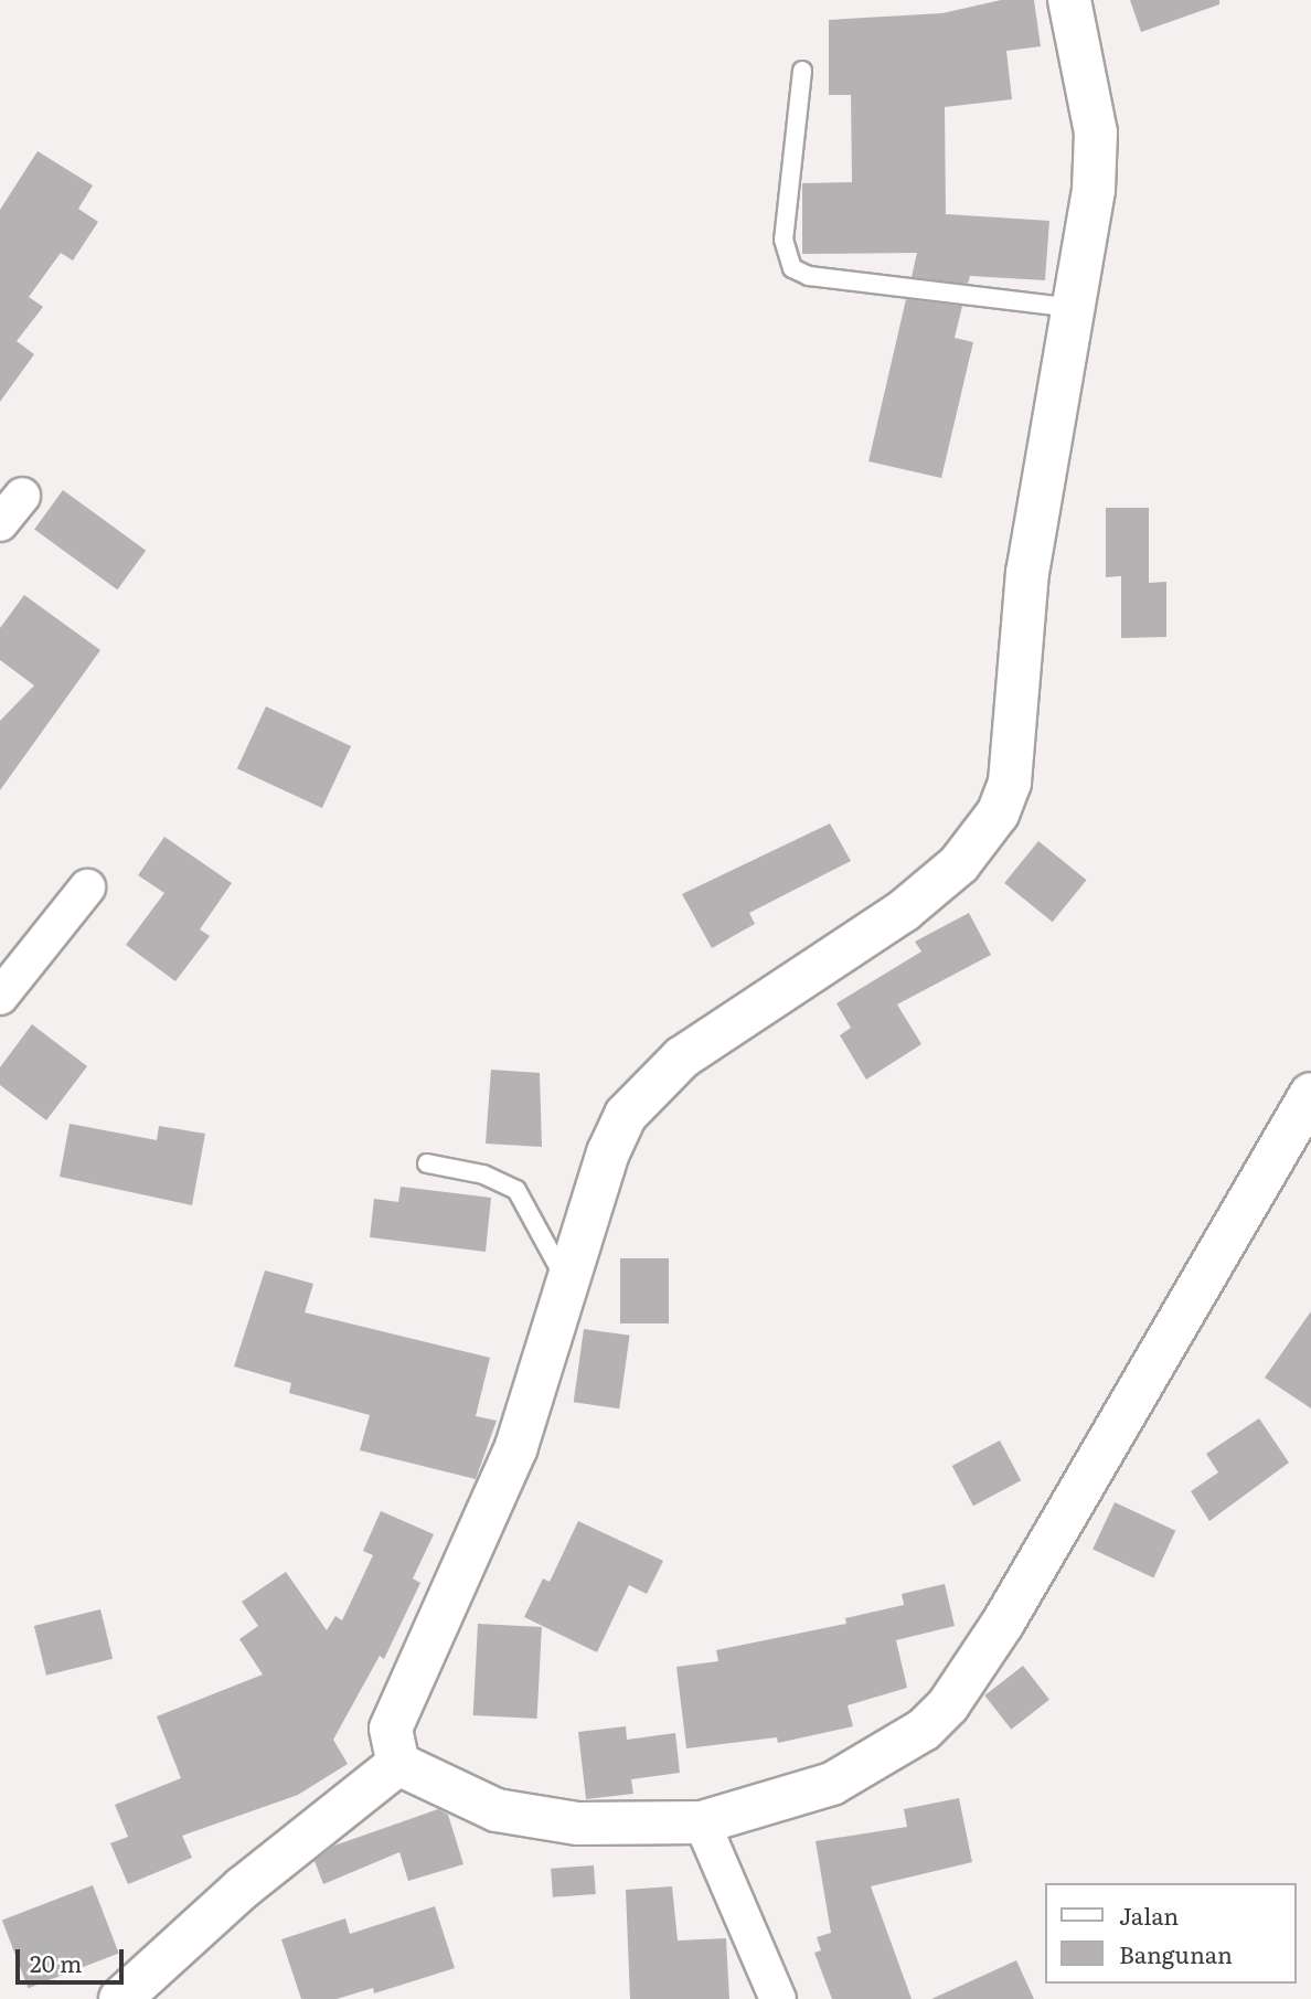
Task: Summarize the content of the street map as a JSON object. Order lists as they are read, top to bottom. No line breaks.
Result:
{"legend":["Jalan","Bangunan"],"scale_bar":"20 m"}
